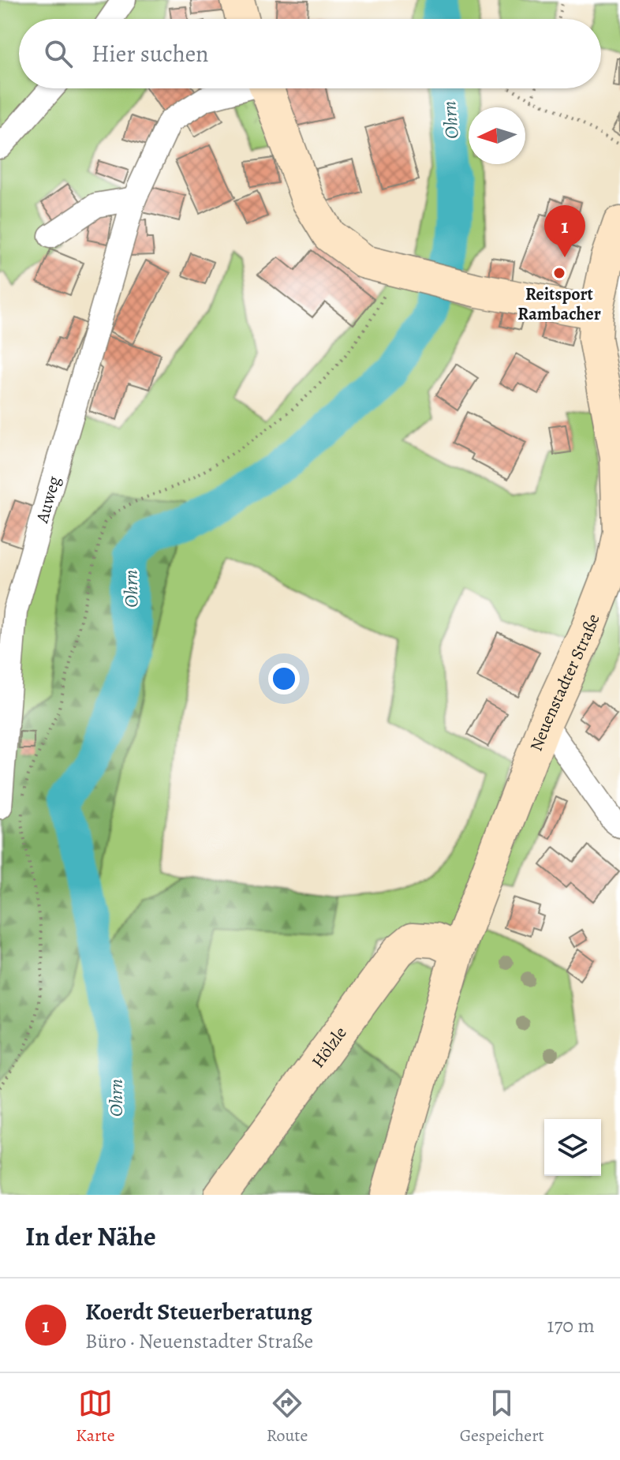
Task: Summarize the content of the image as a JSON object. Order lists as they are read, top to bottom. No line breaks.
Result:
{"streets":{"main road":["Neuenstadter Straße","Hölzle"],"street":["Auweg"]},"crossings":[["Neuenstadter Straße","Hölzle"]],"water":["Ohrn"],"places":["Reitsport Rambacher"],"north":"left","page":{"search":"Hier suchen","pins":"1","heading":"In der Nähe","list":[{"mark":"1","name":"Koerdt Steuerberatung","note":"Büro · Neuenstadter Straße","value":"170 m"}],"nav":["Karte","Route","Gespeichert"]}}
